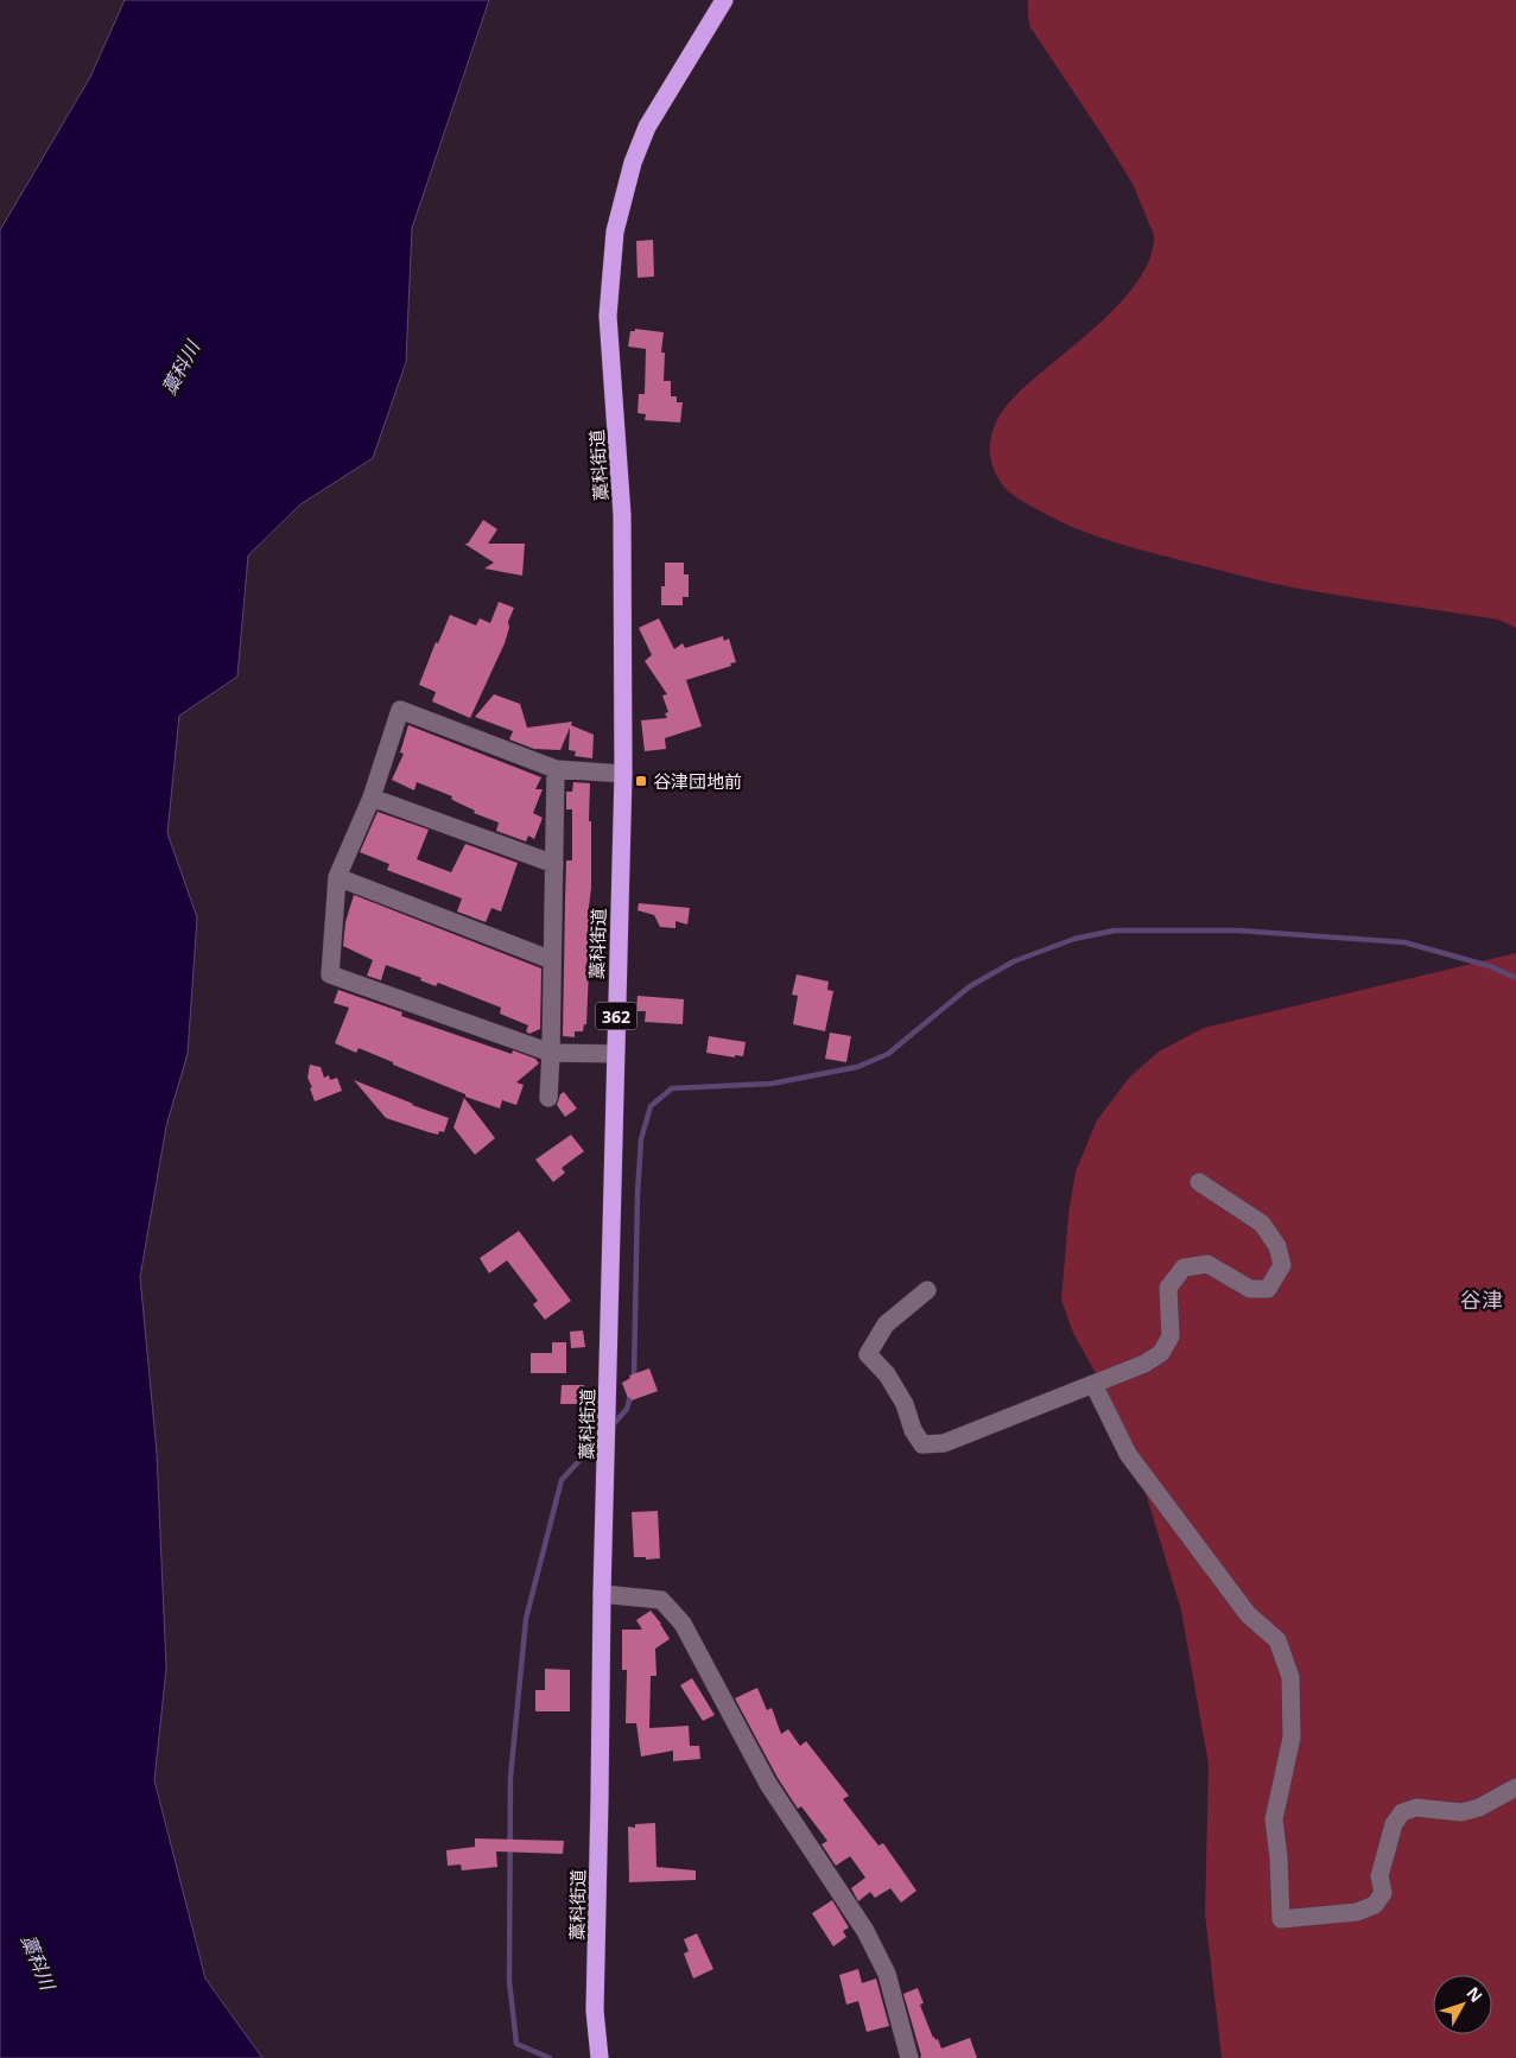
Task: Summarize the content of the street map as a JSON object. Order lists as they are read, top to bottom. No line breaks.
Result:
{"streets":{"highway":["藁科街道","362"]},"districts":["谷津"],"water":["藁科川"],"places":{"transit":["谷津団地前"]},"north":"top right"}
